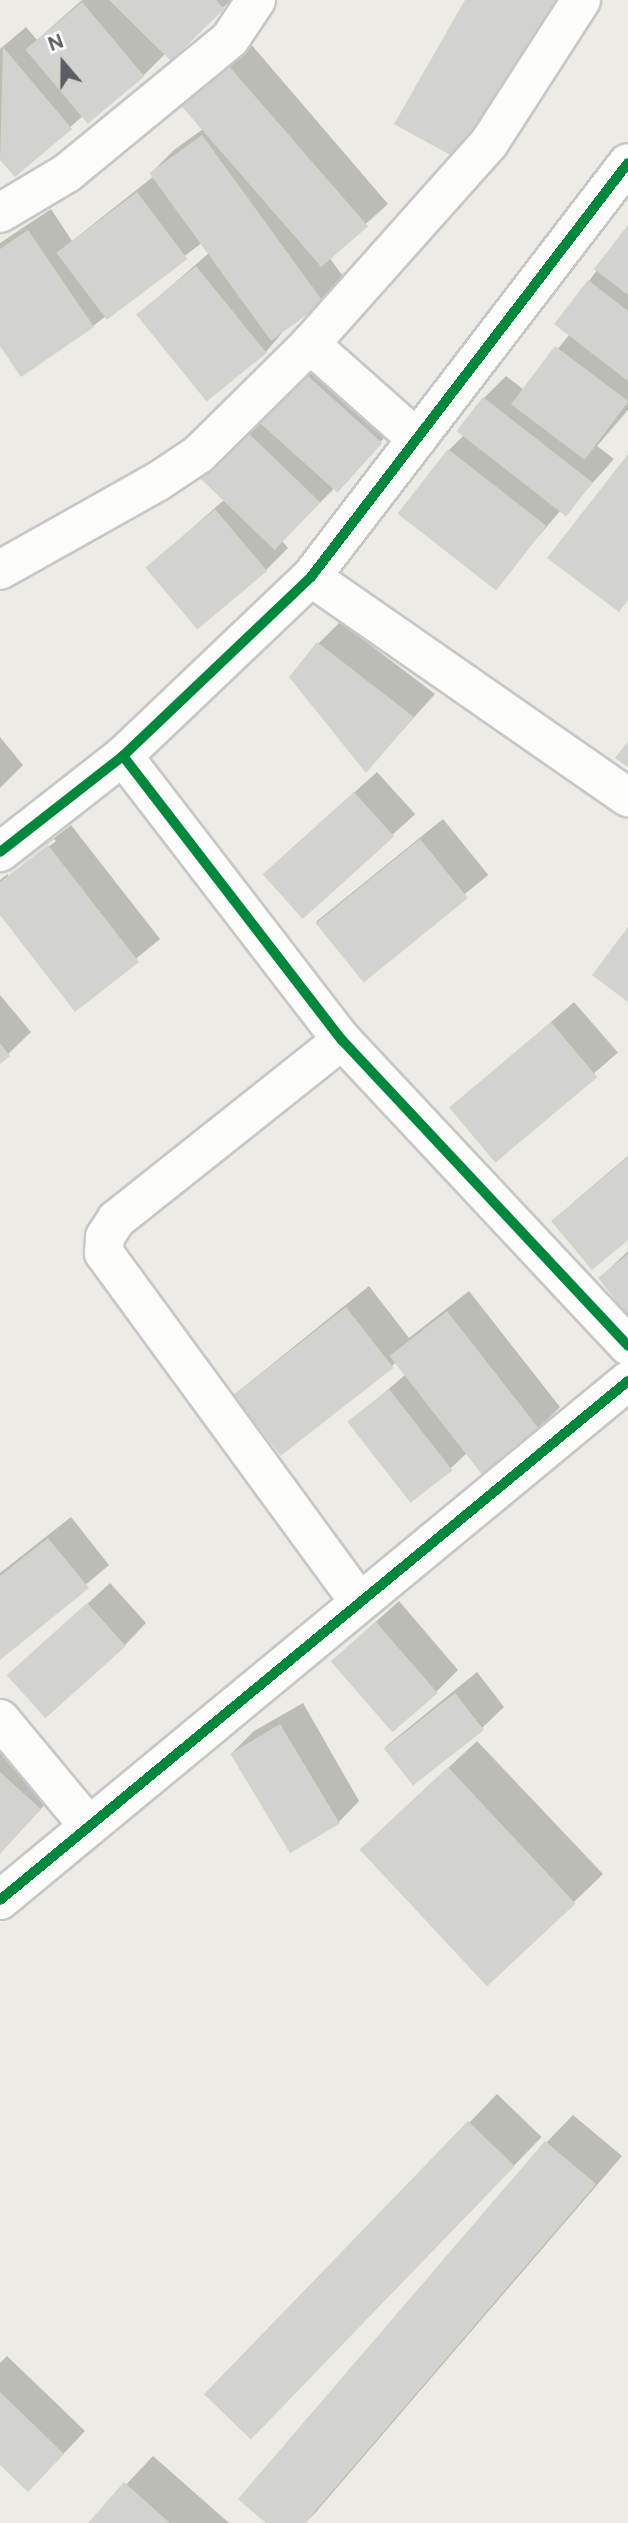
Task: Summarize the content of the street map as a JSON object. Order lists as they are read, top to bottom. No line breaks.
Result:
{"north":"top"}
